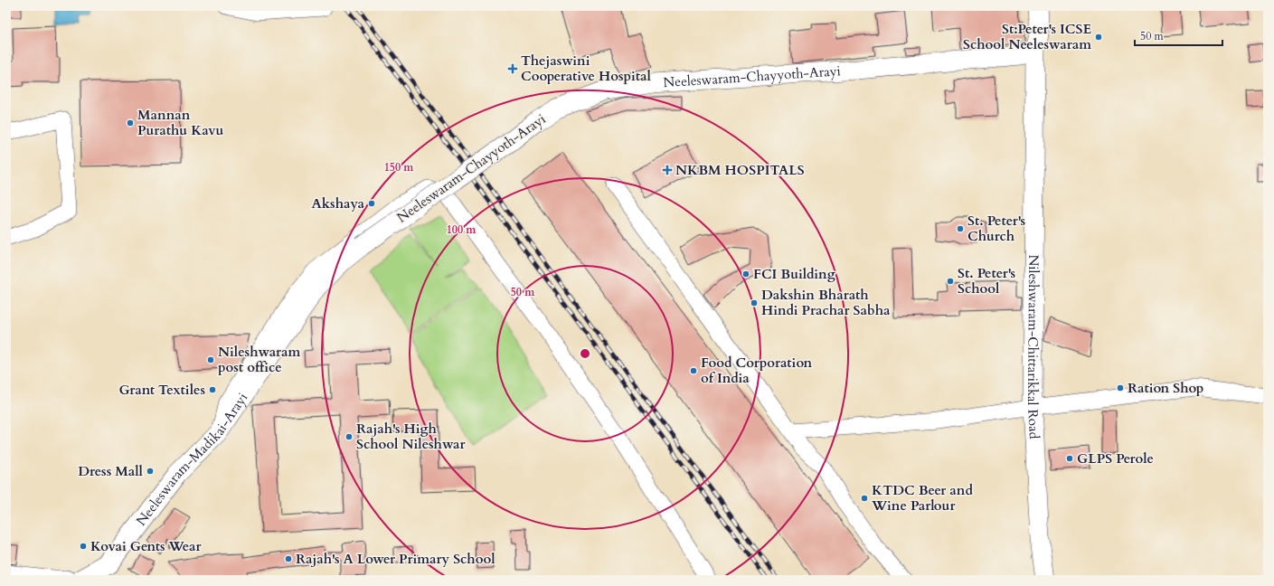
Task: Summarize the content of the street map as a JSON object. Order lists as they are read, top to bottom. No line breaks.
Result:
{"streets":{"main road":["Neeleswaram-Chayyoth-Arayi","Nileshwaram-Chittarikkal Road","Neeleswaram-Madikai-Arayi"]},"crossings":[["Neeleswaram-Chayyoth-Arayi","Nileshwaram-Chittarikkal Road"],["Neeleswaram-Chayyoth-Arayi","Neeleswaram-Madikai-Arayi"]],"places":{"other":["St:Peter's ICSE School Neeleswaram","Mannan Purathu Kavu","Akshaya","St. Peter's Church","FCI Building","St. Peter's School","Dakshin Bharath Hindi Prachar Sabha","Nileshwaram post office","Food Corporation of India","Ration Shop","Grant Textiles","Rajah's High School Nileshwar","GLPS Perole","Dress Mall","KTDC Beer and Wine Parlour","Kovai Gents Wear","Rajah's A Lower Primary School"],"health":["Thejaswini Cooperative Hospital","NKBM HOSPITALS"]},"scale_bar":"50 m","rings":["150 m","100 m","50 m"]}
